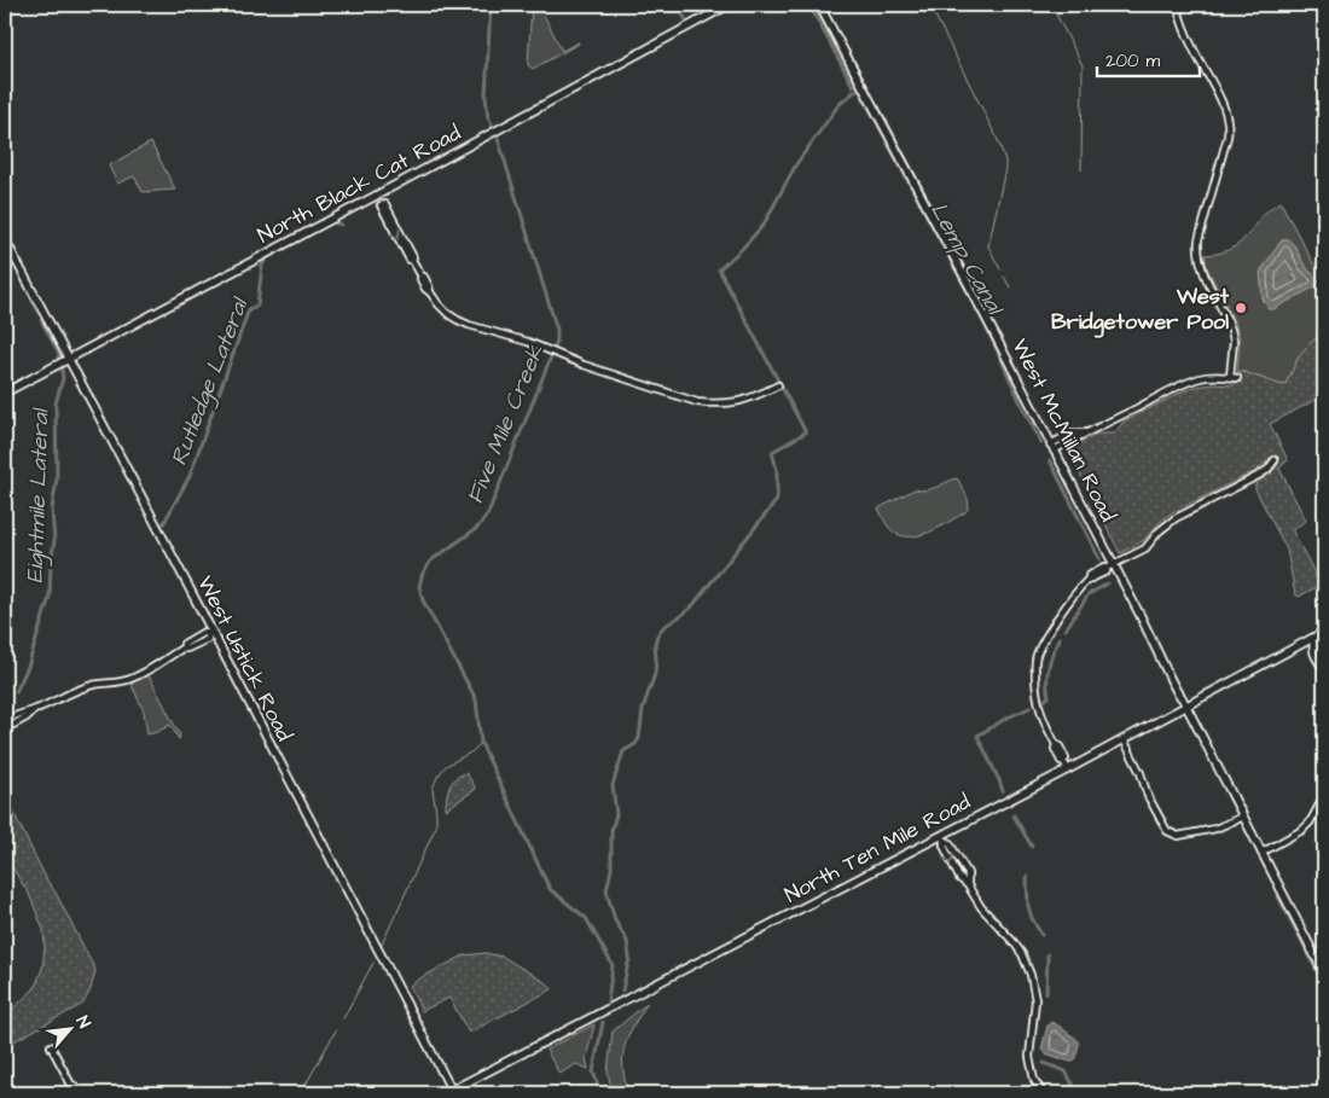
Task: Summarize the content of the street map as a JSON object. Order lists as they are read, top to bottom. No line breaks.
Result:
{"streets":{"main road":["North Black Cat Road","West McMillan Road","West Ustick Road","North Ten Mile Road"]},"crossings":[["North Black Cat Road","West Ustick Road"],["West McMillan Road","North Ten Mile Road"],["West Ustick Road","North Ten Mile Road"]],"water":["Lemp Canal","Rutledge Lateral","Five Mile Creek","Eightmile Lateral"],"places":["West Bridgetower Pool"],"scale_bar":"200 m","north":"top right"}
